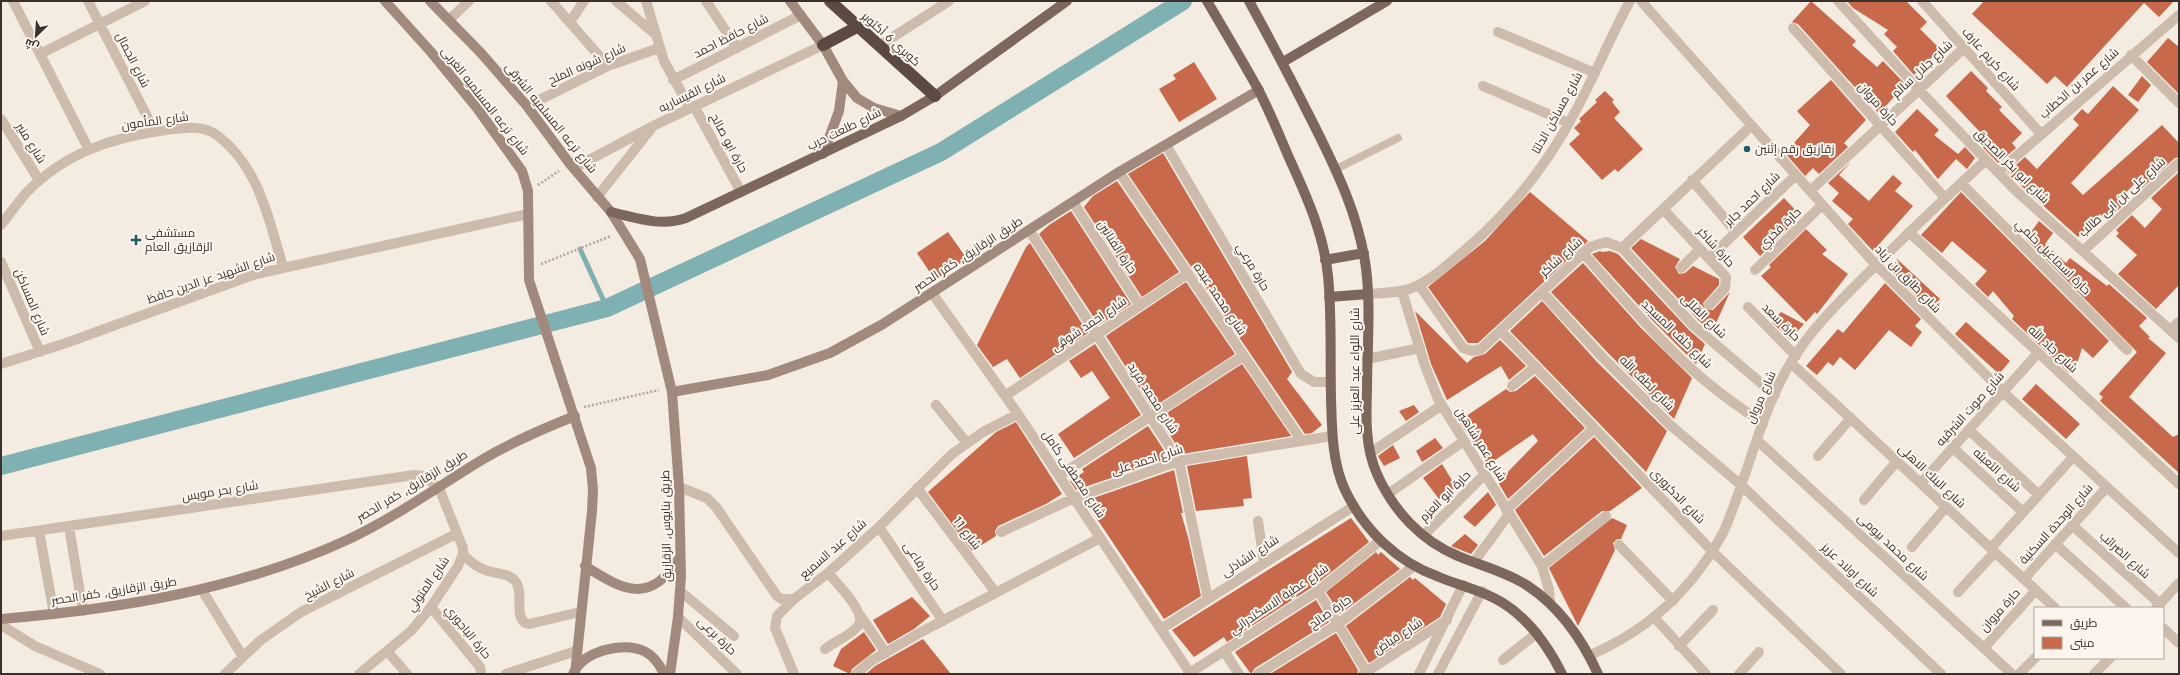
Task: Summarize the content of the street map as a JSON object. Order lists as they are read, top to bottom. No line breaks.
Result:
{"streets":{"highway":["كوبري 6 أكتوبر"],"main road":["شارع ترعه المسلميه الغربى","شارع ترعه المسلميه الشرقى","شارع طلعت حرب","طريق الزقازيق, كفر الحصر","شارع اللواء عبد العزيز على","طريق بنايوس, الزقازيق"],"street":["شارع حافظ احمد","شارع كريم عارف","شارع الجمال","شارع شونه الملح","شارع جلال سالم","شارع عمر بن الخطاب","شارع القيساريه","حارة مروان","شارع مساكن الدلتا","شارع المأمون","شارع منير","حارة ابو صالح","شارع ابو بكر الصديق","شارع على بن ابى طالب","شارع احمد جابر","حارة فخري","حارة الفنانين","حارة شاكر","شارع شاكر","حارة اسماعيل حلمي","حارة مرعي","شارع الشهيد عز الدين حافظ","شارع طارق بن زياد","شارع محمد عبده","شارع المساكن","شارع القللى","حارة سعد","شارع احمد شوقى","شارع خلف المسجد","شارع جاد الله","شارع لطف الله","شارع مروان","شارع محمد فريد","شارع صوت الشرقيه","شارع عمر شاهين","شارع احمد على","شارع التعبئه","شارع مصطفى كامل","شارع البنك الاهلى","شارع بحر مويس","حارة ابو العزم","شارع الدكرورى","شارع الوحدة السكنية","شارع 11","شارع محمد بيومى","شارع عبد السميع","شارع الضرائب","شارع الشاذلى","حارة رفاعى","شارع اولاد عزيز","شارع الشيخ","شارع المتولي","شارع عطية الاسكندراني","حارة صالح","حارة الباجوري","حارة برعى","شارع فياض"]},"crossings":[["شارع حافظ احمد","حارة ابو صالح"],["كوبري 6 أكتوبر","شارع طلعت حرب"],["شارع كريم عارف","شارع جلال سالم"],["شارع كريم عارف","شارع عمر بن الخطاب"],["شارع الجمال","شارع المأمون"],["شارع شونه الملح","شارع ترعه المسلميه الشرقى"],["شارع شونه الملح","حارة ابو صالح"],["شارع جلال سالم","حارة مروان"],["شارع جلال سالم","شارع ابو بكر الصديق"],["شارع جلال سالم","شارع طارق بن زياد"],["شارع عمر بن الخطاب","شارع ابو بكر الصديق"],["شارع القيساريه","شارع ترعه المسلميه الشرقى"],["شارع القيساريه","حارة ابو صالح"],["شارع ترعه المسلميه الغربى","طريق الزقازيق, كفر الحصر"],["شارع ترعه المسلميه الغربى","شارع الشهيد عز الدين حافظ"],["حارة مروان","شارع مروان"],["حارة مروان","شارع البنك الاهلى"],["حارة مروان","شارع محمد بيومى"],["شارع مساكن الدلتا","شارع شاكر"],["شارع مساكن الدلتا","شارع اللواء عبد العزيز على"],["شارع مساكن الدلتا","شارع عمر شاهين"],["شارع ترعه المسلميه الشرقى","شارع طلعت حرب"],["شارع ترعه المسلميه الشرقى","طريق بنايوس, الزقازيق"],["شارع المأمون","شارع منير"],["شارع المأمون","شارع الشهيد عز الدين حافظ"],["شارع طلعت حرب","حارة ابو صالح"],["شارع ابو بكر الصديق","شارع على بن ابى طالب"],["شارع ابو بكر الصديق","شارع مروان"],["شارع احمد جابر","حارة شاكر"],["شارع احمد جابر","شارع طارق بن زياد"],["حارة فخري","شارع طارق بن زياد"],["حارة الفنانين","طريق الزقازيق, كفر الحصر"],["حارة الفنانين","شارع احمد شوقى"],["طريق الزقازيق, كفر الحصر","حارة مرعي"],["طريق الزقازيق, كفر الحصر","شارع محمد عبده"],["طريق الزقازيق, كفر الحصر","شارع اللواء عبد العزيز على"],["طريق الزقازيق, كفر الحصر","شارع محمد فريد"],["طريق الزقازيق, كفر الحصر","شارع مصطفى كامل"],["طريق الزقازيق, كفر الحصر","شارع بحر مويس"],["طريق الزقازيق, كفر الحصر","طريق بنايوس, الزقازيق"],["طريق الزقازيق, كفر الحصر","شارع المتولي"],["شارع شاكر","شارع القللى"],["شارع شاكر","شارع خلف المسجد"],["شارع شاكر","شارع لطف الله"],["شارع شاكر","شارع الدكرورى"],["حارة اسماعيل حلمي","شارع مروان"],["حارة مرعي","شارع اللواء عبد العزيز على"],["شارع الشهيد عز الدين حافظ","شارع المساكن"],["شارع طارق بن زياد","شارع مروان"],["شارع طارق بن زياد","شارع صوت الشرقيه"],["شارع طارق بن زياد","شارع الوحدة السكنية"],["شارع محمد عبده","شارع احمد شوقى"],["شارع محمد عبده","شارع احمد على"],["شارع القللى","شارع مروان"],["حارة سعد","شارع مروان"],["حارة سعد","شارع البنك الاهلى"],["شارع احمد شوقى","شارع محمد فريد"],["شارع احمد شوقى","شارع مصطفى كامل"],["شارع خلف المسجد","شارع مروان"],["شارع جاد الله","شارع مروان"],["شارع جاد الله","شارع صوت الشرقيه"],["شارع اللواء عبد العزيز على","شارع مروان"],["شارع اللواء عبد العزيز على","شارع عمر شاهين"],["شارع اللواء عبد العزيز على","شارع احمد على"],["شارع اللواء عبد العزيز على","حارة ابو العزم"],["شارع اللواء عبد العزيز على","شارع الشاذلى"],["شارع اللواء عبد العزيز على","شارع عطية الاسكندراني"],["شارع اللواء عبد العزيز على","حارة صالح"],["شارع لطف الله","شارع مروان"],["شارع لطف الله","شارع اولاد عزيز"],["شارع مروان","شارع البنك الاهلى"],["شارع مروان","شارع الدكرورى"],["شارع مروان","شارع محمد بيومى"],["شارع مروان","شارع اولاد عزيز"],["شارع محمد فريد","شارع احمد على"],["شارع محمد فريد","شارع الشاذلى"],["شارع صوت الشرقيه","شارع التعبئه"],["شارع صوت الشرقيه","شارع البنك الاهلى"],["شارع عمر شاهين","حارة ابو العزم"],["شارع احمد على","شارع مصطفى كامل"],["شارع مصطفى كامل","شارع عبد السميع"],["شارع مصطفى كامل","شارع الشاذلى"],["شارع مصطفى كامل","شارع عطية الاسكندراني"],["شارع البنك الاهلى","شارع الوحدة السكنية"],["شارع بحر مويس","شارع المتولي"],["شارع الوحدة السكنية","شارع الضرائب"],["طريق بنايوس, الزقازيق","حارة برعى"],["شارع 11","شارع عبد السميع"],["شارع عبد السميع","حارة رفاعى"],["شارع الشيخ","شارع المتولي"],["شارع المتولي","حارة الباجوري"]],"places":{"other":["زقازيق رقم إثنين"],"health":["مستشفى الزقازيق العام"]},"legend":["طريق","مبنى"],"north":"bottom left"}
